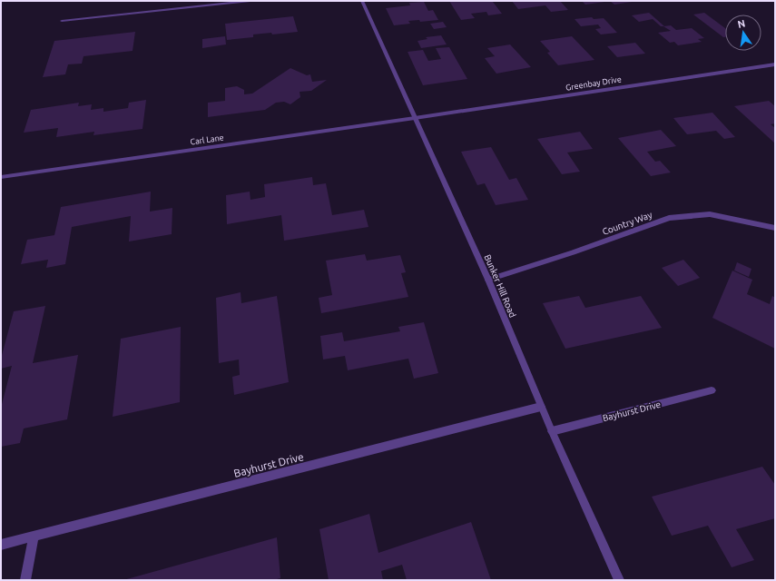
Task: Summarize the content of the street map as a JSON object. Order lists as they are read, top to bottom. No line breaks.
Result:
{"streets":{"street":["Greenbay Drive","Carl Lane","Country Way","Bunker Hill Road","Bayhurst Drive"]},"crossings":[["Greenbay Drive","Carl Lane"],["Greenbay Drive","Bunker Hill Road"],["Carl Lane","Bunker Hill Road"],["Country Way","Bunker Hill Road"],["Bunker Hill Road","Bayhurst Drive"]],"north":"top"}
